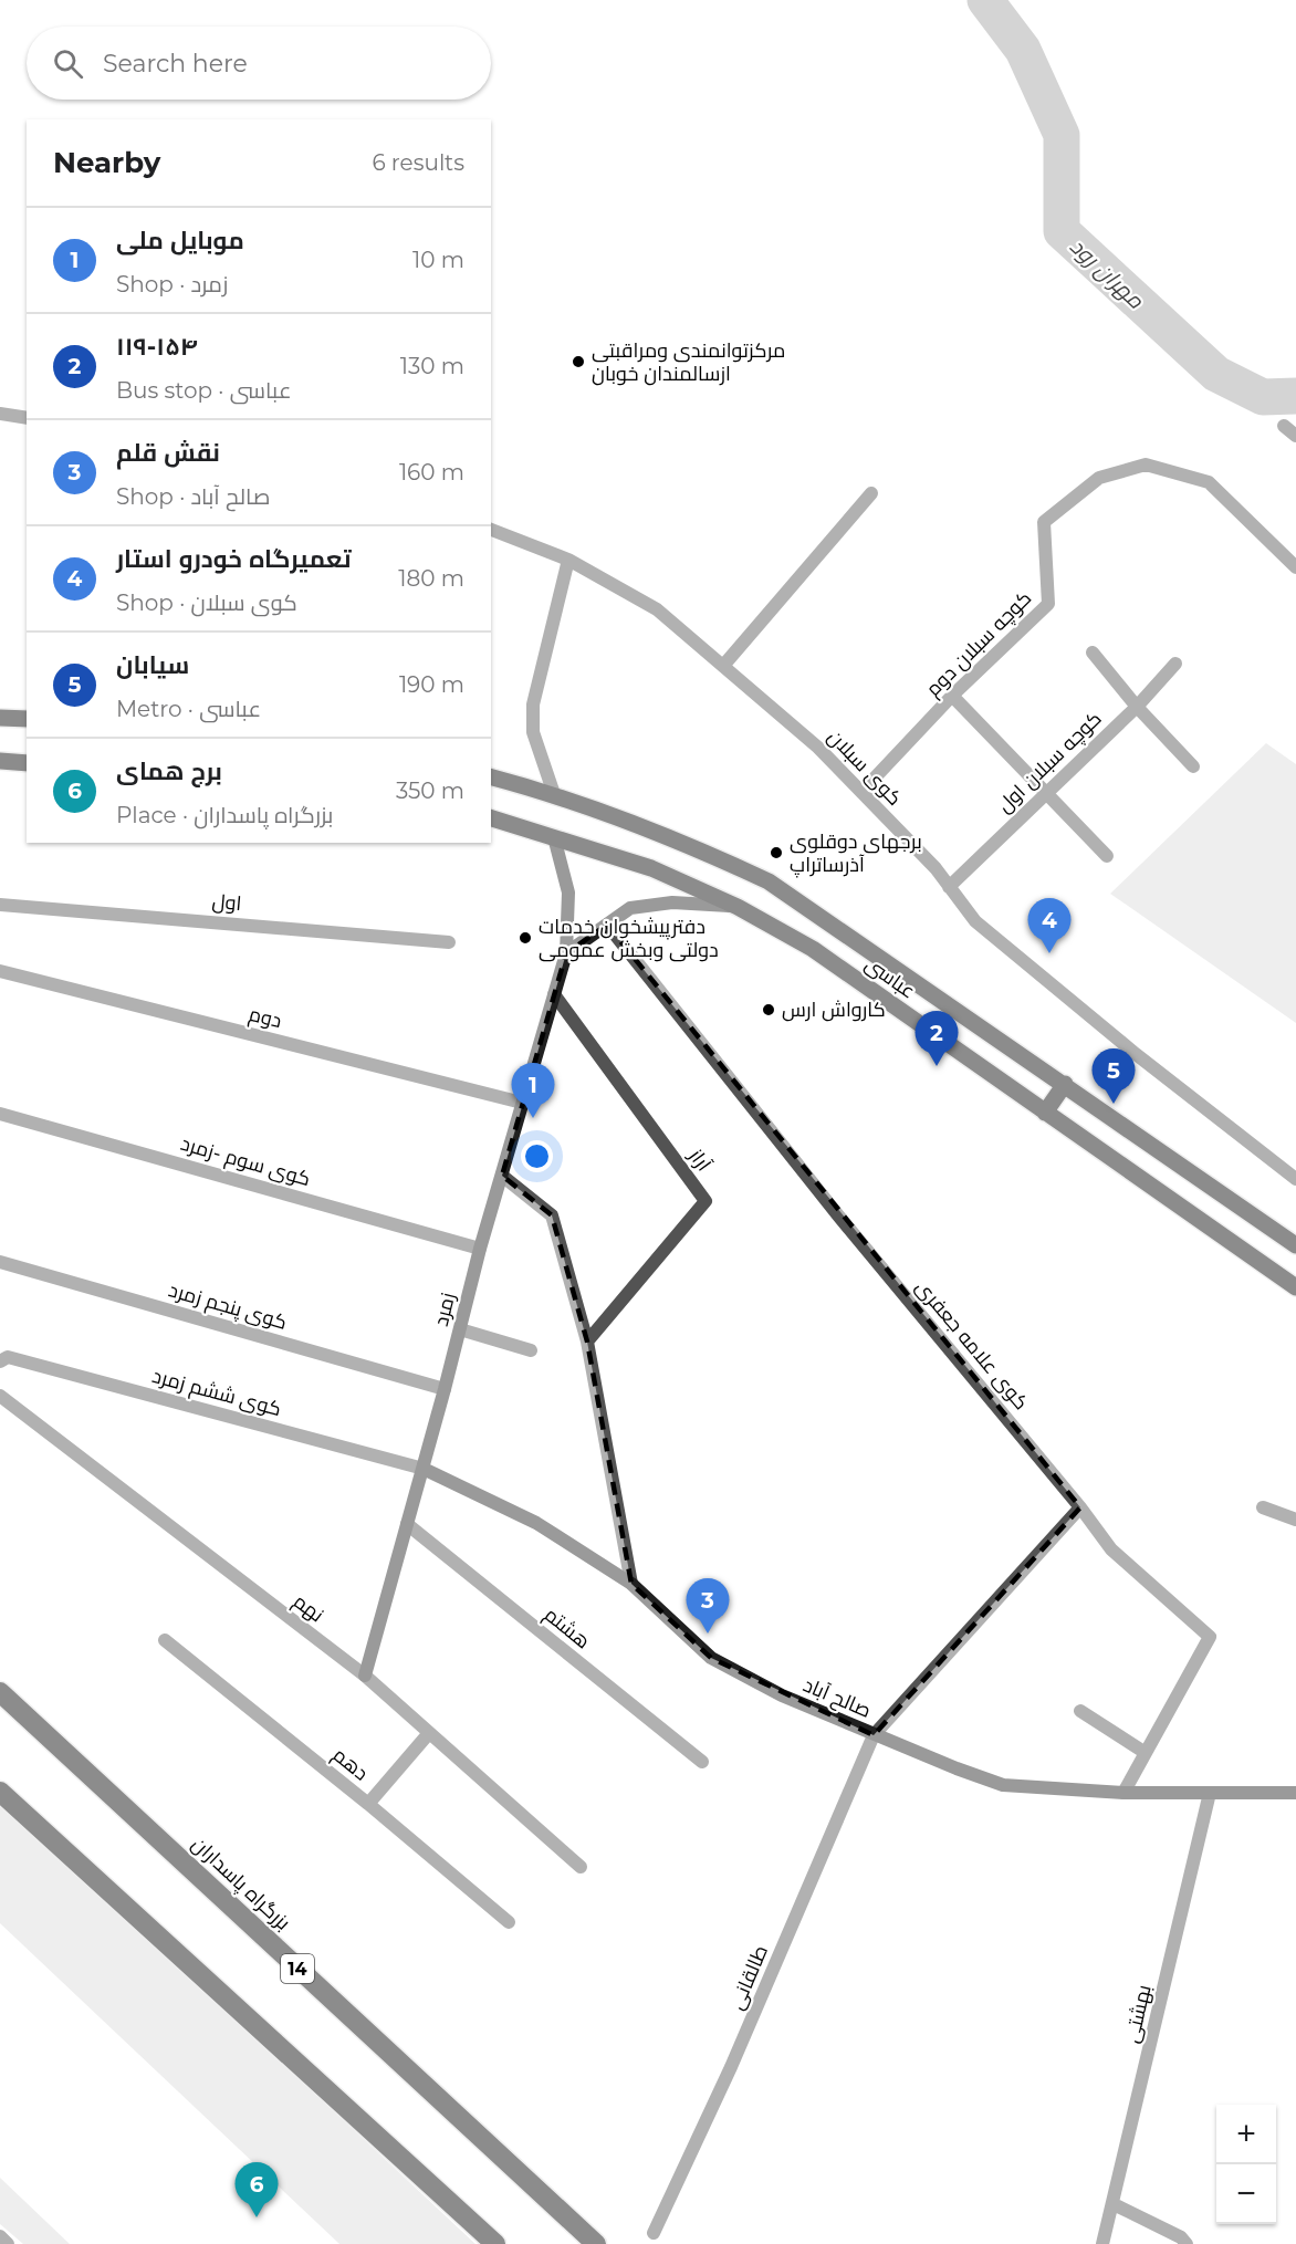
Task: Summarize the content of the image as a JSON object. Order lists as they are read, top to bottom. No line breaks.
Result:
{"streets":{"highway":["بزرگراه پاسداران","14"],"main road":["عباسى"],"street":["کوچه سبلان دوم","کوچه سبلان اول","کوی سبلان","اول","دوم","آراز","کوی سوم -زمرد","کوی پنجم زمرد","زمرد","کوی علامه جعفری","کوی ششم زمرد","نهم","هشتم","صالح آباد","دهم","طالقانی","بهشتی"]},"crossings":[["کوچه سبلان دوم","کوی سبلان"],["کوچه سبلان اول","کوی سبلان"],["عباسى","زمرد"],["دوم","زمرد"],["آراز","زمرد"],["کوی سوم -زمرد","زمرد"],["کوی پنجم زمرد","زمرد"],["زمرد","کوی ششم زمرد"],["زمرد","نهم"],["زمرد","هشتم"],["زمرد","صالح آباد"],["کوی علامه جعفری","صالح آباد"],["کوی علامه جعفری","طالقانی"],["کوی ششم زمرد","صالح آباد"],["صالح آباد","طالقانی"],["صالح آباد","بهشتی"]],"water":["مهران رود"],"places":["مرکزتوانمندی ومراقبتی ازسالمندان خوبان","برجهای دوقلوی آذرساتراپ","دفترپیشخوان خدمات دولتی وبخش عمومی","کارواش ارس"],"page":{"search":"Search here","heading":["Nearby","6 results"],"list":[{"mark":"1","name":"موبایل ملی","note":"Shop · زمرد","value":"10 m"},{"mark":"2","name":"۱۱۹-۱۵۴","note":"Bus stop · عباسى","value":"130 m"},{"mark":"3","name":"نقش قلم","note":"Shop · صالح آباد","value":"160 m"},{"mark":"4","name":"تعمیرگاه خودرو استار","note":"Shop · کوی سبلان","value":"180 m"},{"mark":"5","name":"سیابان","note":"Metro · عباسى","value":"190 m"},{"mark":"6","name":"برج همای","note":"Place · بزرگراه پاسداران","value":"350 m"}],"pins":["4","2","5","1","3","6"],"map_buttons":["+","−"]}}
